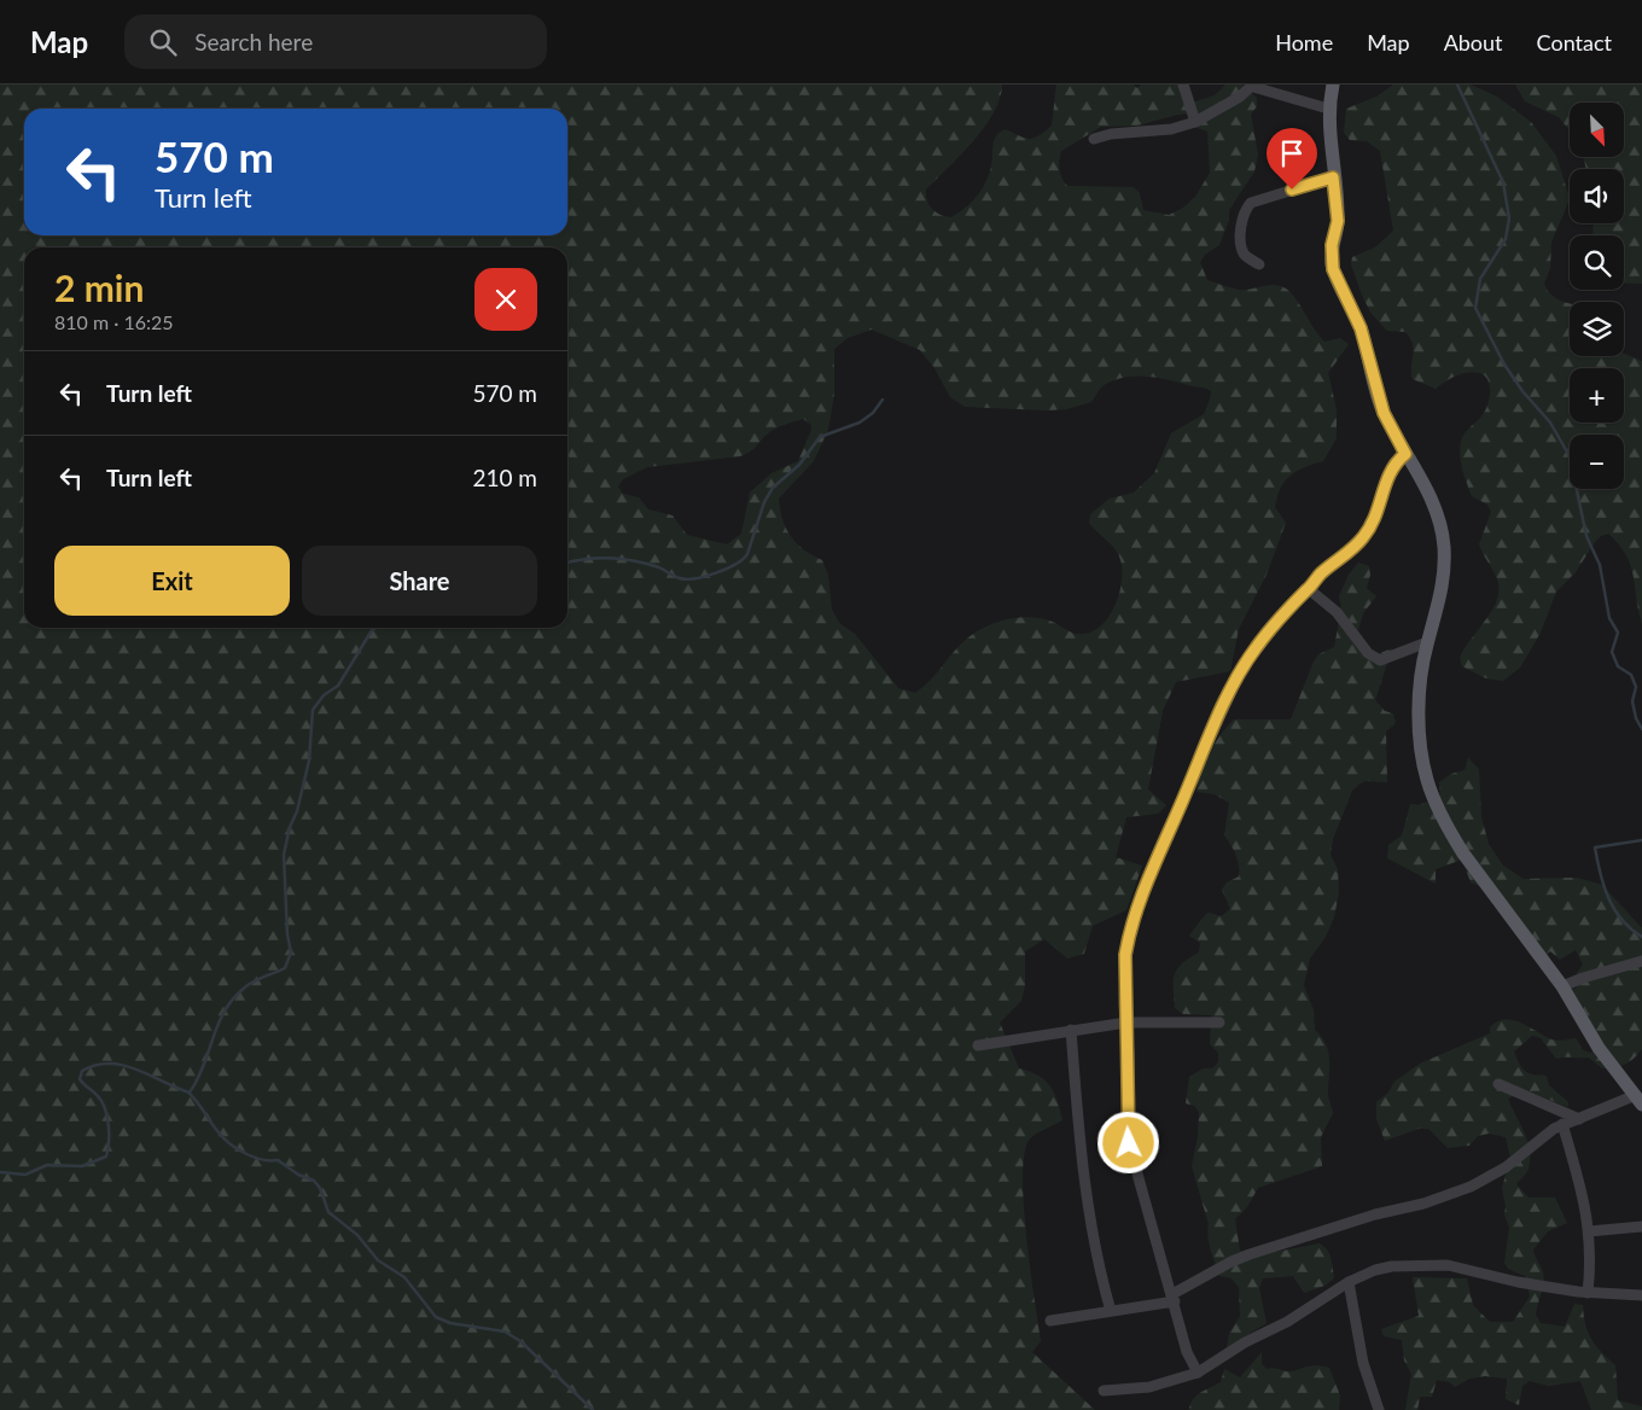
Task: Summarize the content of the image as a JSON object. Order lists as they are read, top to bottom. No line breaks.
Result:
{"north":"bottom right","page":{"header":"Map","search":"Search here","nav":["Home","Map","About","Contact"],"map_buttons":["+","−"],"turn":["570 m","Turn left"],"heading":["2 min","810 m · 16:25"],"list":[{"name":"Turn left","value":"570 m"},{"name":"Turn left","value":"210 m"}],"buttons":["Exit","Share"]}}
